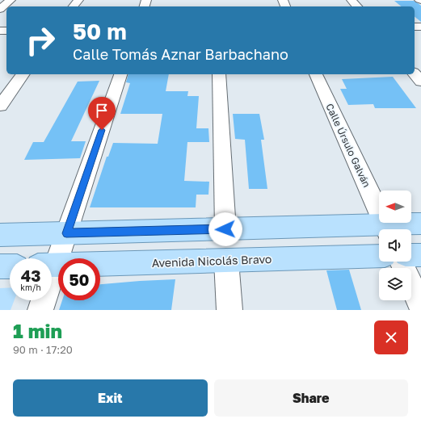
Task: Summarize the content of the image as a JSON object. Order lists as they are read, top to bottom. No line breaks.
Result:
{"streets":{"main road":["Avenida Nicolás Bravo"],"street":["Calle Úrsulo Galván"]},"north":"left","page":{"turn":["50 m","Calle Tomás Aznar Barbachano"],"speed":"43 km/h","limit":"50","heading":["1 min","90 m · 17:20"],"buttons":["Exit","Share"]}}
